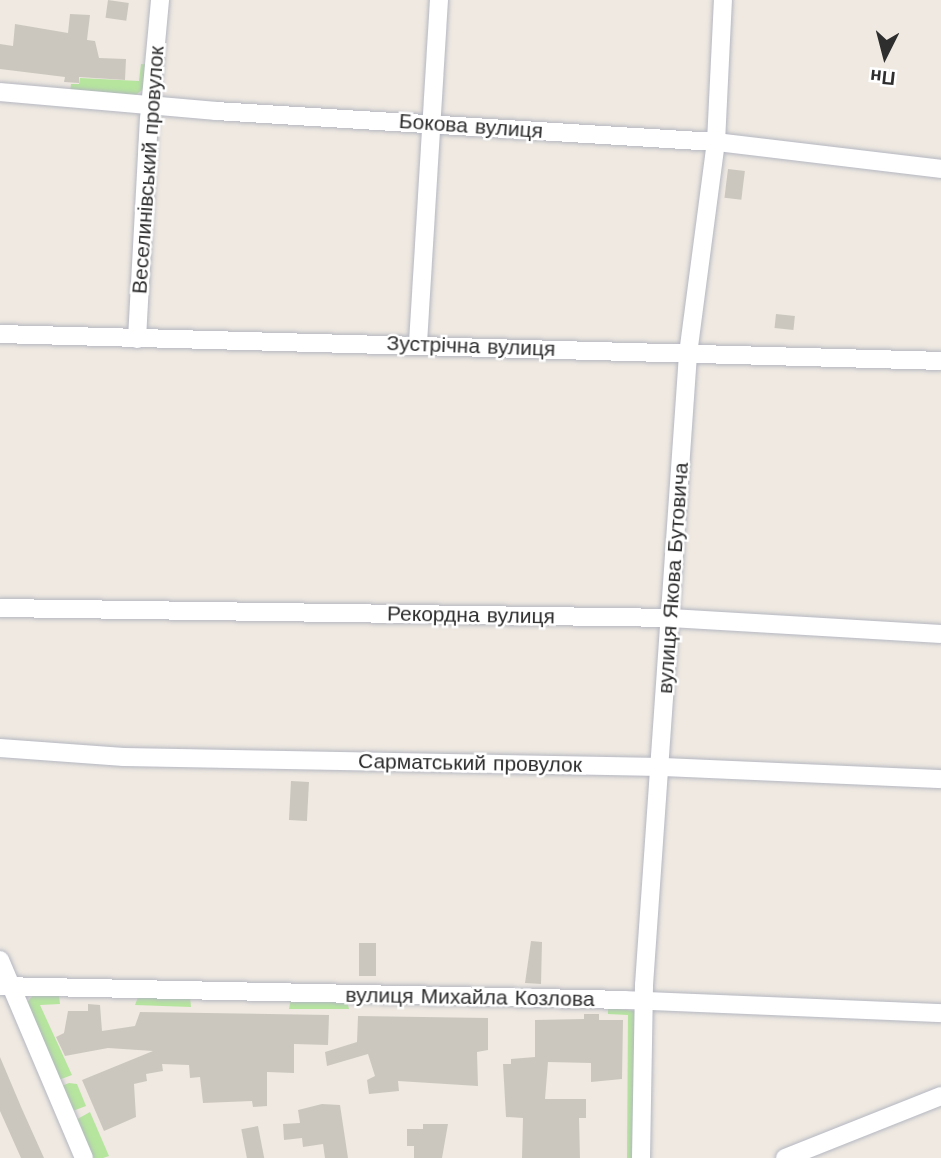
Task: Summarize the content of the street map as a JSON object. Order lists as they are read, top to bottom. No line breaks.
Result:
{"streets":{"street":["Бокова вулиця","Веселинівський провулок","Зустрічна вулиця","вулиця Якова Бутовича","Рекордна вулиця","Сарматський провулок","вулиця Михайла Козлова"]},"crossings":[["Бокова вулиця","Веселинівський провулок"],["Бокова вулиця","вулиця Якова Бутовича"],["Веселинівський провулок","Зустрічна вулиця"],["Зустрічна вулиця","вулиця Якова Бутовича"],["вулиця Якова Бутовича","Рекордна вулиця"],["вулиця Якова Бутовича","Сарматський провулок"],["вулиця Якова Бутовича","вулиця Михайла Козлова"]],"north":"bottom"}
